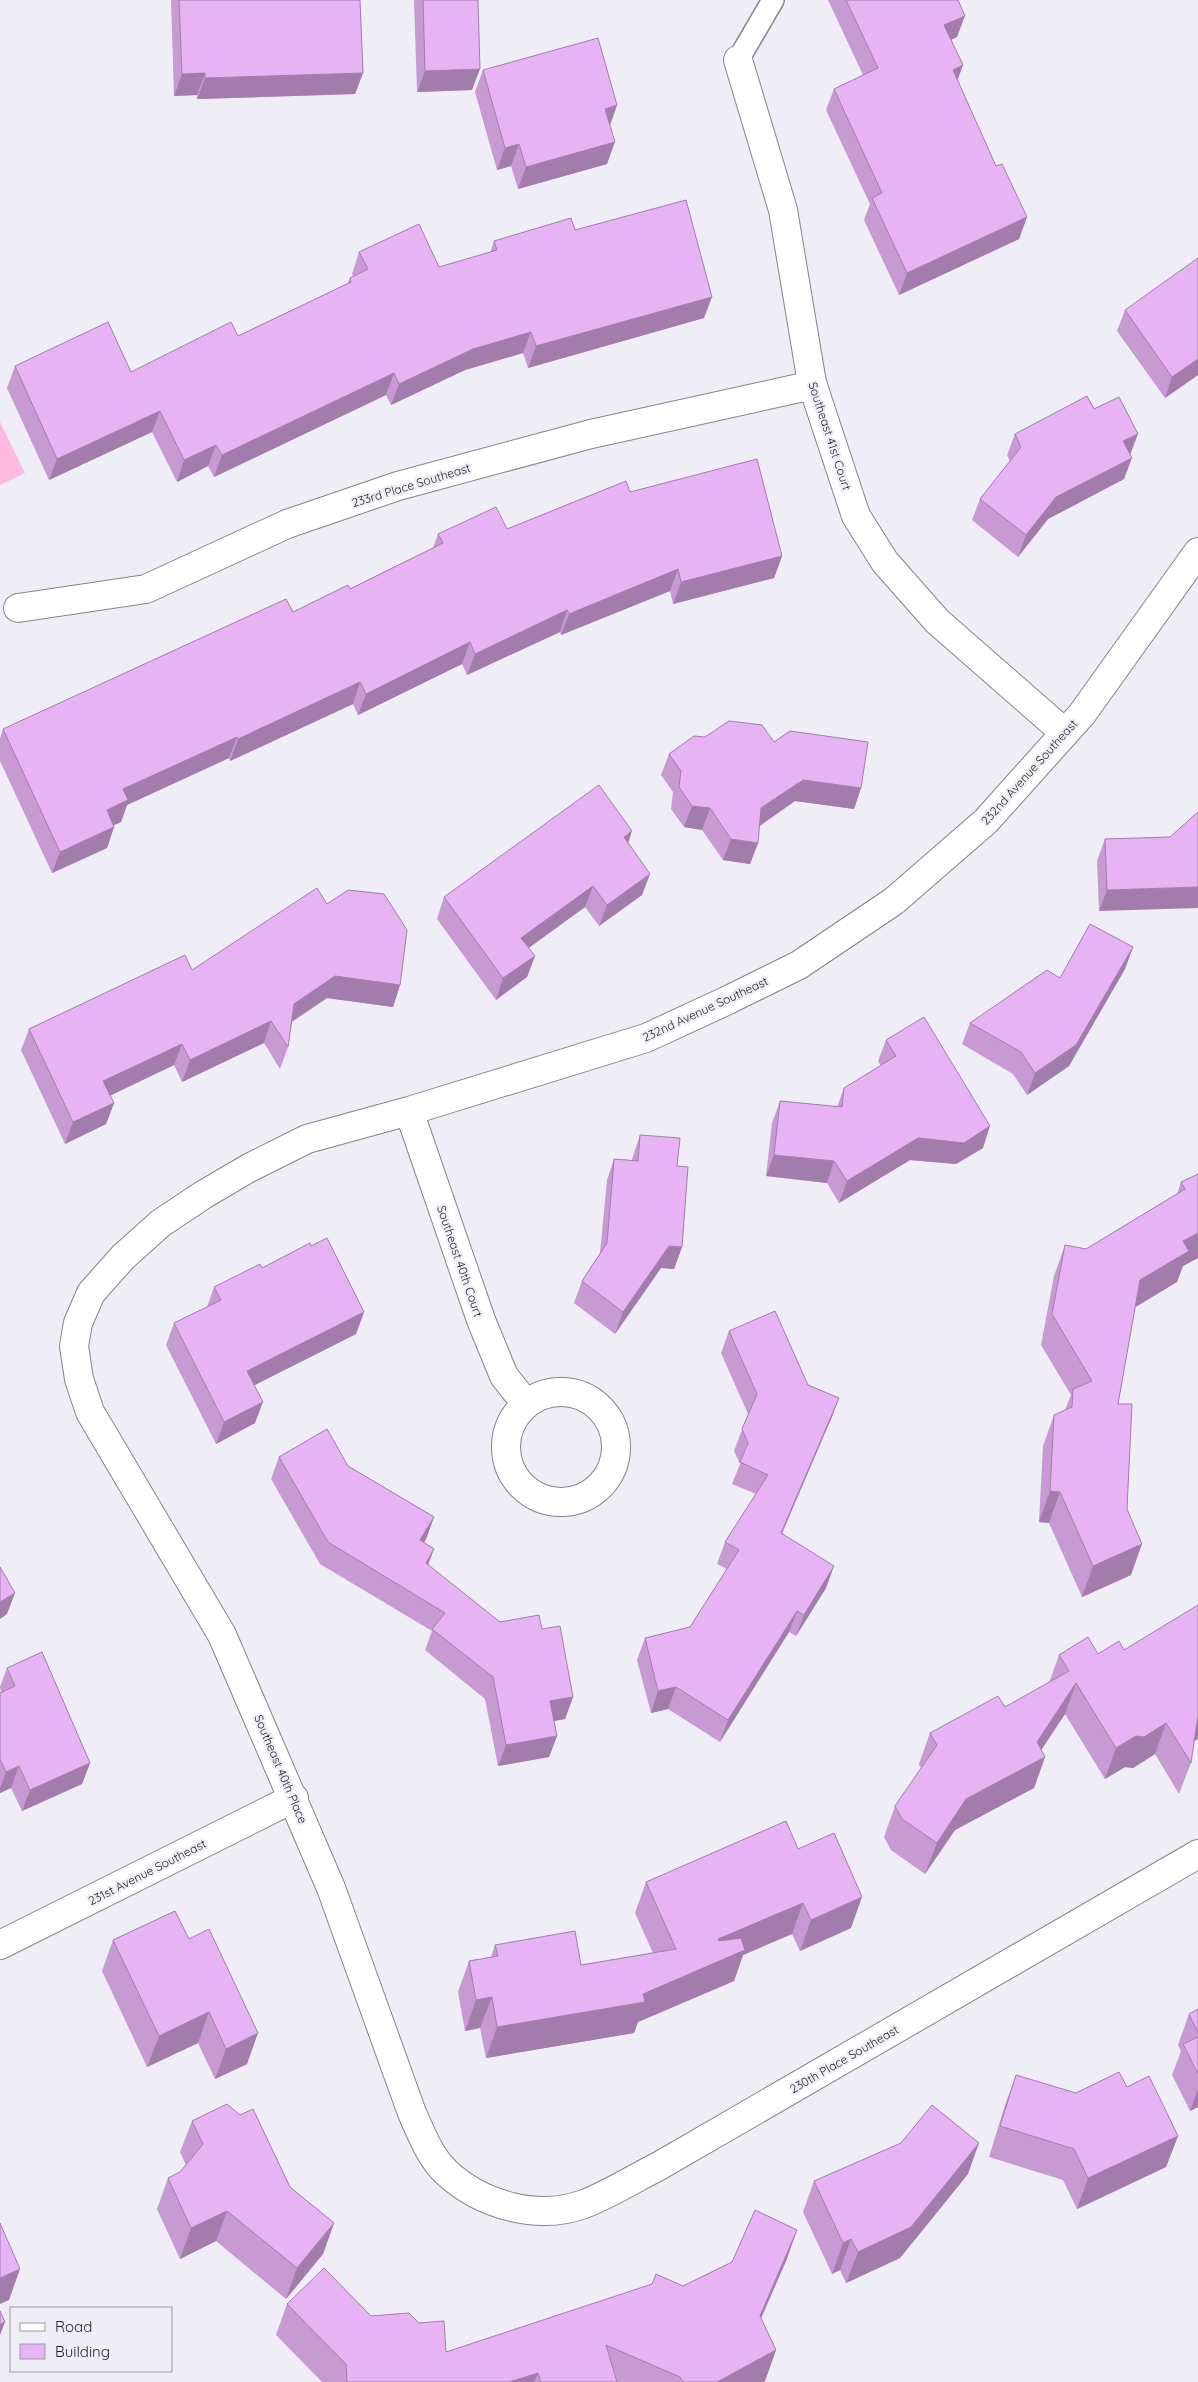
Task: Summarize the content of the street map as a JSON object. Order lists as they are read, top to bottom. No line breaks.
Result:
{"streets":{"street":["Southeast 41st Court","233rd Place Southeast","232nd Avenue Southeast","Southeast 40th Court","Southeast 40th Place","231st Avenue Southeast","230th Place Southeast"]},"crossings":[["Southeast 41st Court","233rd Place Southeast"],["Southeast 41st Court","232nd Avenue Southeast"],["232nd Avenue Southeast","Southeast 40th Court"],["232nd Avenue Southeast","Southeast 40th Place"],["Southeast 40th Place","231st Avenue Southeast"],["Southeast 40th Place","230th Place Southeast"]],"legend":["Road","Building"]}
